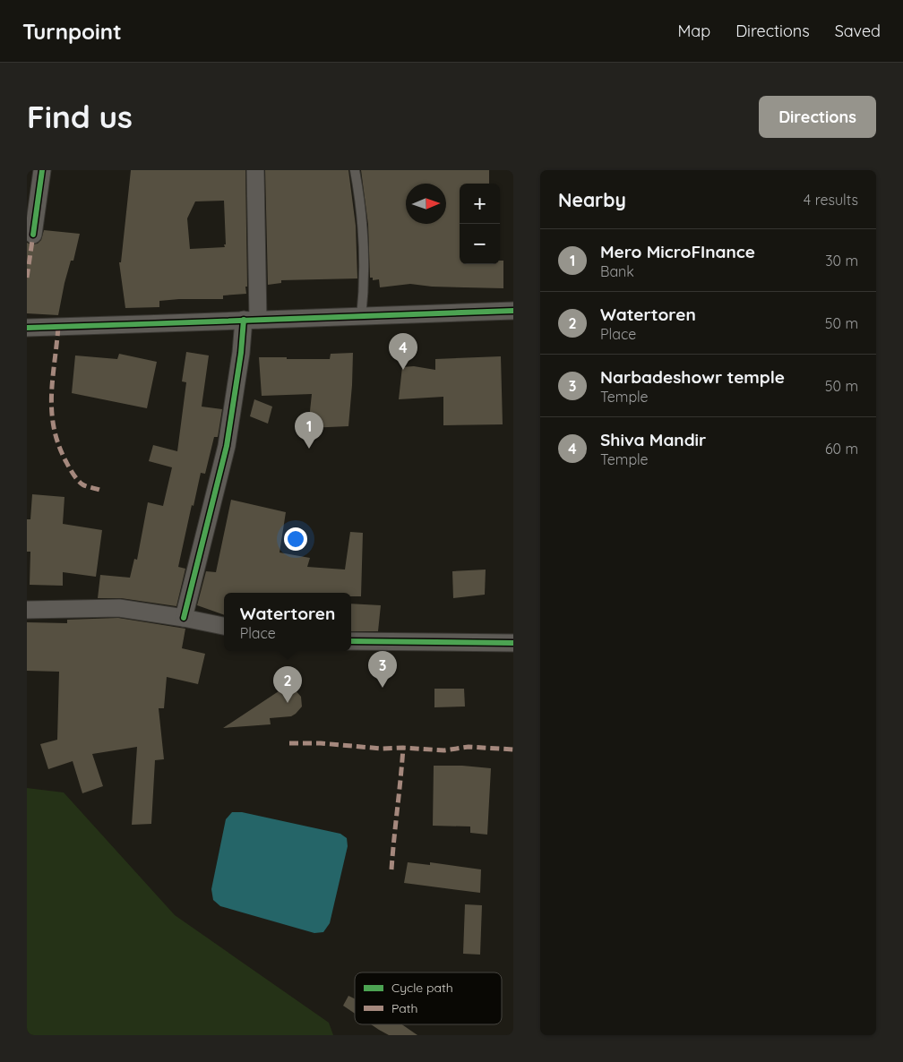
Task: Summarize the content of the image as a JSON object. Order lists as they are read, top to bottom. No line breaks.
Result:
{"legend":["Cycle path","Path"],"north":"right","page":{"header":"Turnpoint","nav":["Map","Directions","Saved"],"buttons":"Directions","title":"Find us","heading":["Nearby","4 results"],"map_buttons":["+","−"],"list":[{"mark":"1","name":"Mero MicroFInance","note":"Bank","value":"30 m"},{"mark":"2","name":"Watertoren","note":"Place","value":"50 m"},{"mark":"3","name":"Narbadeshowr temple","note":"Temple","value":"50 m"},{"mark":"4","name":"Shiva Mandir","note":"Temple","value":"60 m"}],"pins":["4","1","3","2"],"popup":["Watertoren","Place"]}}
